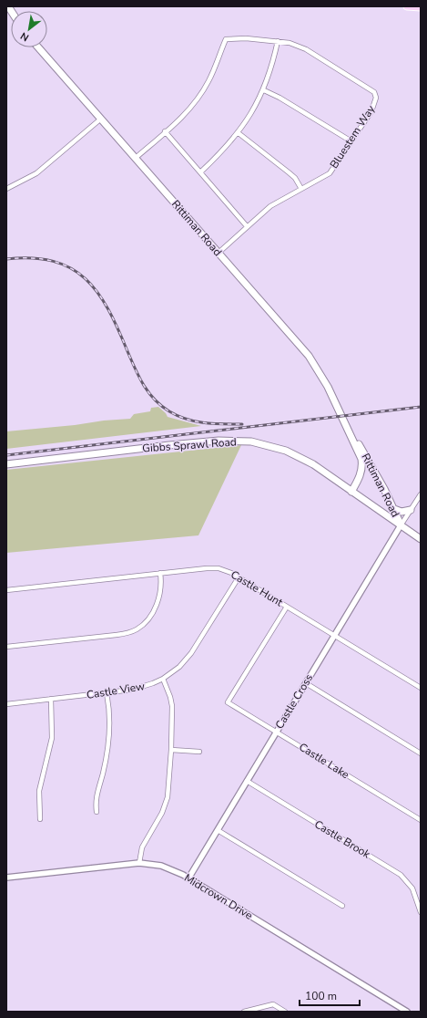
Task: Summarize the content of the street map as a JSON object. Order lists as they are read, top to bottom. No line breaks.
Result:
{"streets":{"main road":["Rittiman Road","Gibbs Sprawl Road"],"street":["Bluestem Way","Castle Hunt","Castle View","Castle Cross","Castle Lake","Castle Brook","Midcrown Drive"]},"crossings":[["Bluestem Way","Rittiman Road"],["Rittiman Road","Gibbs Sprawl Road"],["Rittiman Road","Castle Cross"],["Gibbs Sprawl Road","Castle Cross"],["Castle Hunt","Castle View"],["Castle Hunt","Castle Cross"],["Castle Hunt","Castle Lake"],["Castle Cross","Castle Lake"],["Castle Cross","Castle Brook"],["Castle Cross","Midcrown Drive"]],"scale_bar":"100 m","north":"bottom left"}
